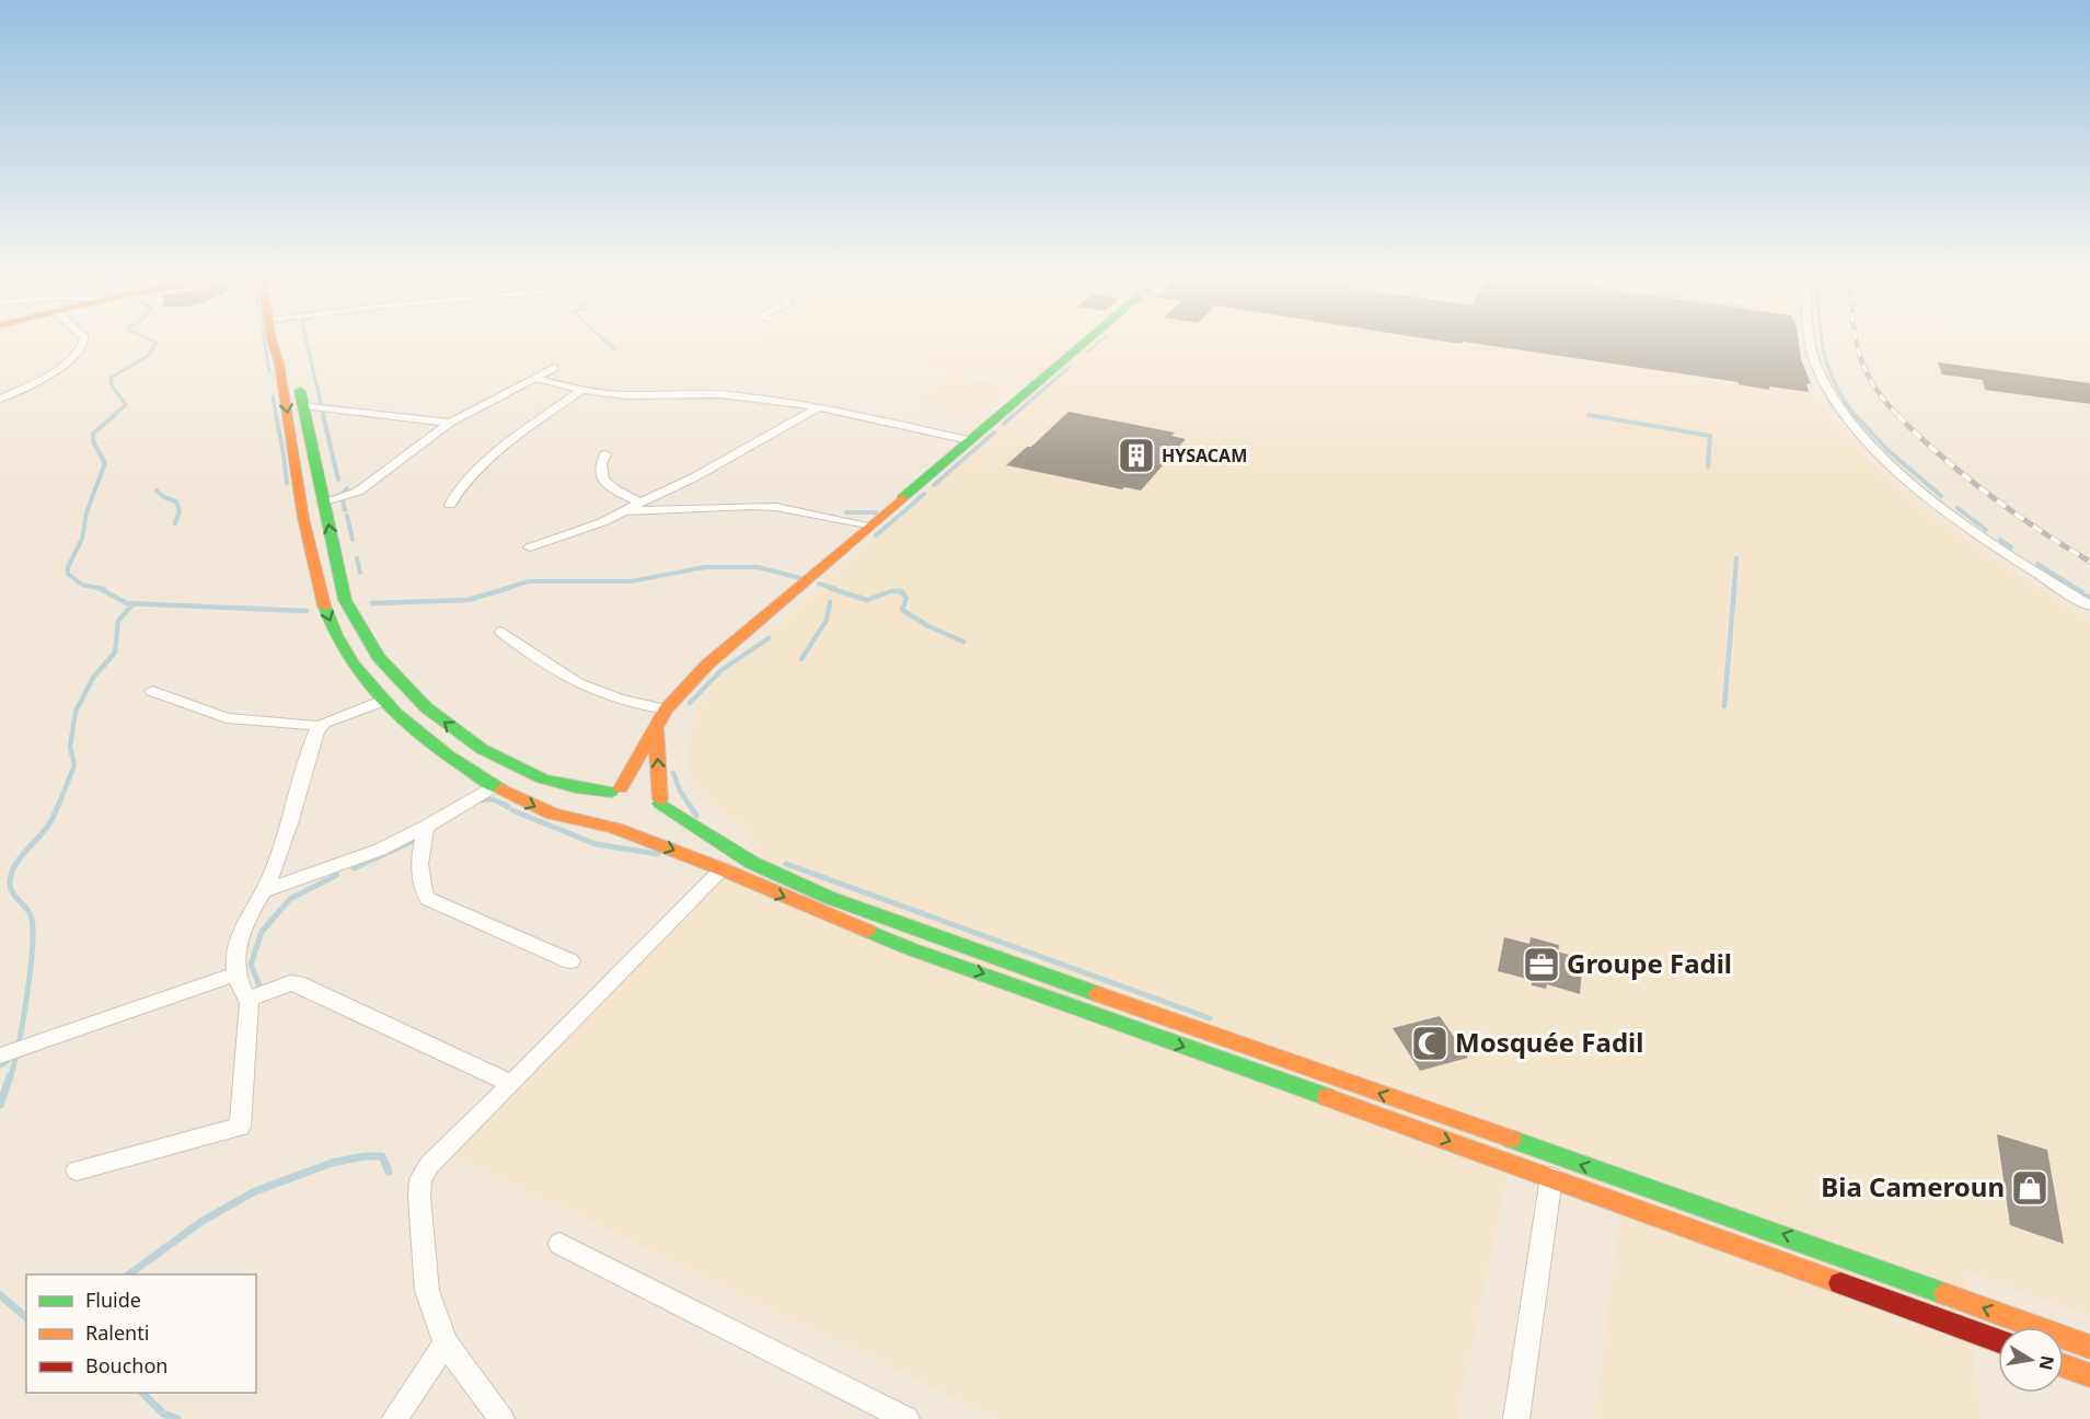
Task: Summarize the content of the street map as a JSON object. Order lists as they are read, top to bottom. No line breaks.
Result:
{"places":{"building":["HYSACAM"],"office":["Groupe Fadil"],"mosque":["Mosquée Fadil"],"shop":["Bia Cameroun"]},"legend":["Fluide","Ralenti","Bouchon"],"north":"right"}
